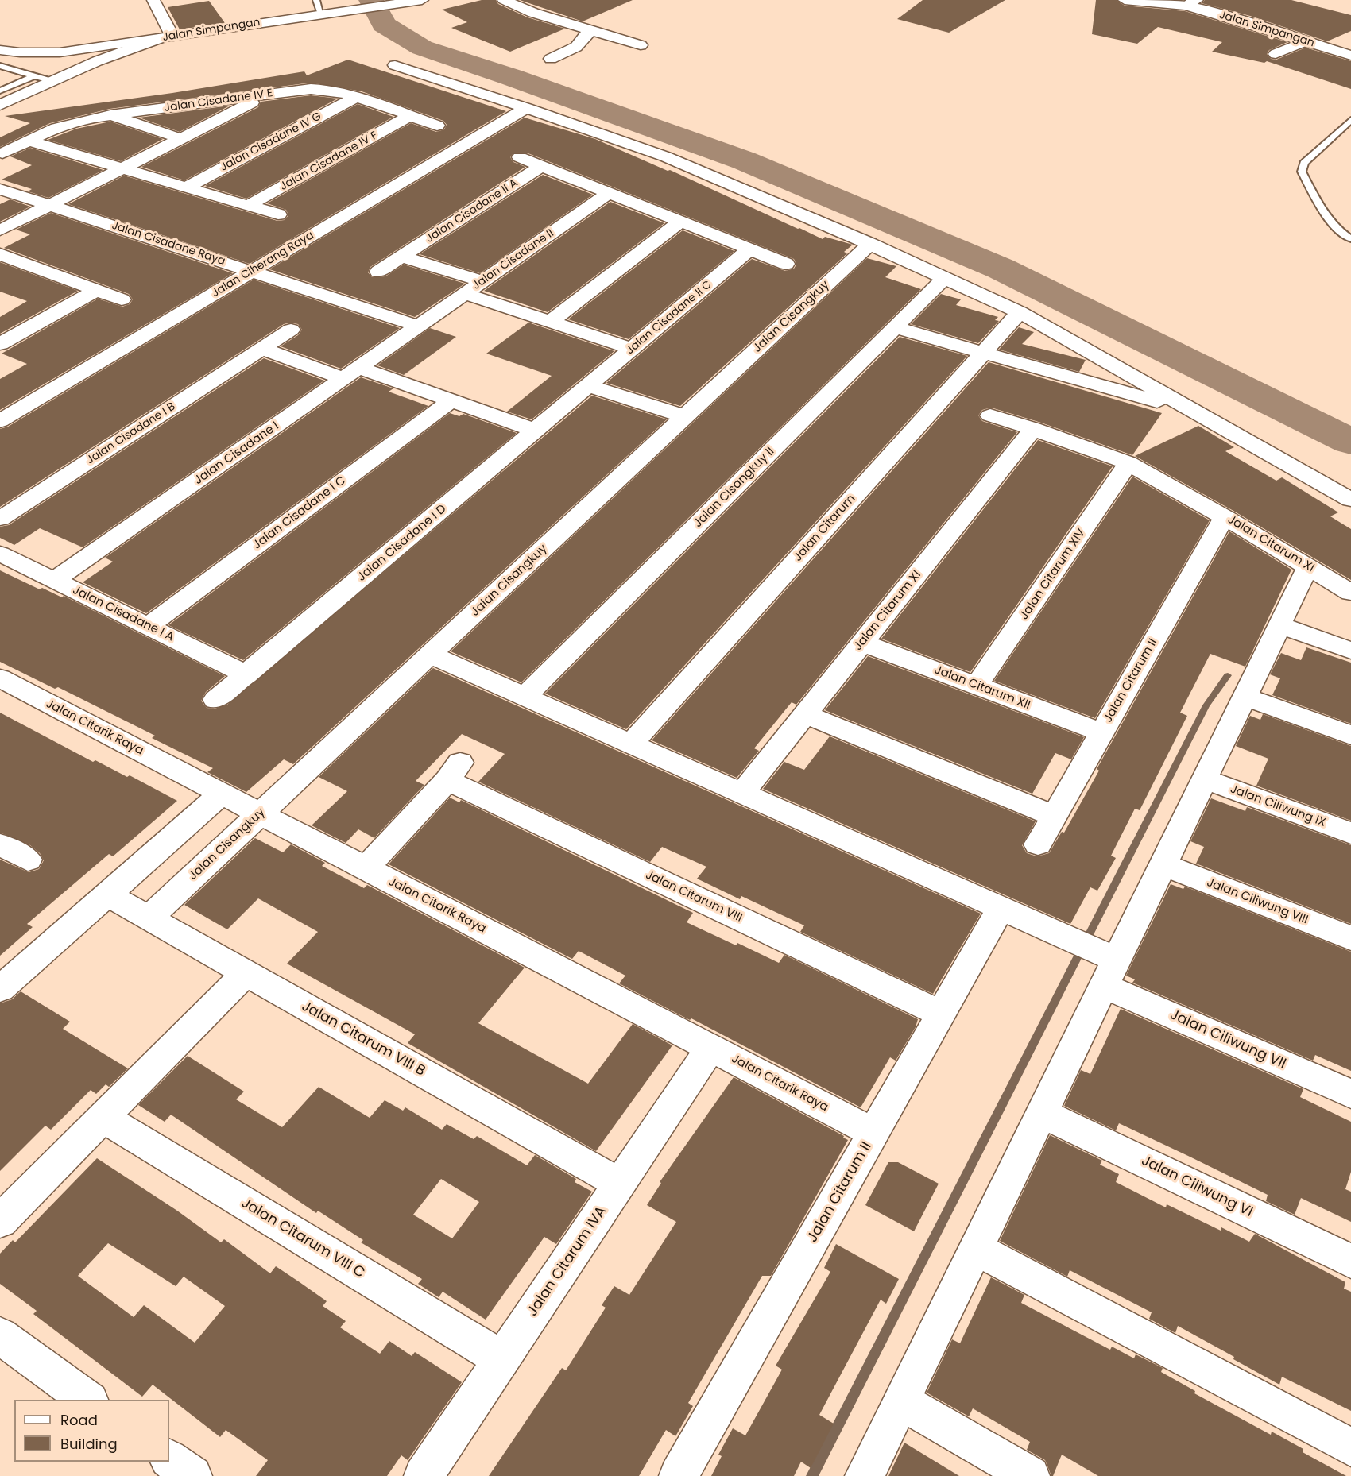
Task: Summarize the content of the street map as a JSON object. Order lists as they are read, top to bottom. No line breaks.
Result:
{"streets":{"street":["Jalan Simpangan","Jalan Cisadane IV E","Jalan Cisadane IV G","Jalan Cisadane IV F","Jalan Cisadane II A","Jalan Cisadane Raya","Jalan Cisadane II","Jalan Ciherang Raya","Jalan Cisangkuy","Jalan Cisadane II C","Jalan Cisadane I B","Jalan Cisadane I","Jalan Cisangkuy II","Jalan Cisadane I C","Jalan Citarum","Jalan Cisadane I D","Jalan Citarum XI","Jalan Citarum XIV","Jalan Cisadane I A","Jalan Citarum II","Jalan Citarum XII","Jalan Citarik Raya","Jalan Ciliwung IX","Jalan Citarum VIII","Jalan Ciliwung VIII","Jalan Citarum VIII B","Jalan Ciliwung VII","Jalan Ciliwung VI","Jalan Citarum VIII C","Jalan Citarum IVA"]},"crossings":[["Jalan Cisadane IV E","Jalan Cisadane IV G"],["Jalan Cisadane IV E","Jalan Cisadane IV F"],["Jalan Cisadane Raya","Jalan Cisadane II"],["Jalan Cisadane Raya","Jalan Ciherang Raya"],["Jalan Cisadane Raya","Jalan Cisadane I"],["Jalan Cisadane II","Jalan Cisadane I"],["Jalan Cisangkuy","Jalan Citarik Raya"],["Jalan Cisangkuy","Jalan Citarum VIII B"],["Jalan Cisangkuy","Jalan Ciliwung VII"],["Jalan Cisadane II C","Jalan Cisadane I D"],["Jalan Cisadane I","Jalan Cisadane I A"],["Jalan Cisangkuy II","Jalan Ciliwung VII"],["Jalan Cisadane I C","Jalan Cisadane I A"],["Jalan Citarum","Jalan Ciliwung VII"],["Jalan Cisadane I D","Jalan Cisadane I A"],["Jalan Citarum XI","Jalan Citarum XIV"],["Jalan Citarum XI","Jalan Citarum II"],["Jalan Citarum XI","Jalan Citarum XII"],["Jalan Citarum XI","Jalan Ciliwung VII"],["Jalan Citarum XIV","Jalan Citarum XII"],["Jalan Citarum II","Jalan Citarum XII"],["Jalan Citarum II","Jalan Citarik Raya"],["Jalan Citarum II","Jalan Citarum VIII"],["Jalan Citarum II","Jalan Ciliwung VII"],["Jalan Citarik Raya","Jalan Citarum VIII"],["Jalan Citarik Raya","Jalan Citarum IVA"],["Jalan Citarum VIII B","Jalan Citarum IVA"],["Jalan Citarum VIII C","Jalan Citarum IVA"]],"legend":["Road","Building"]}
